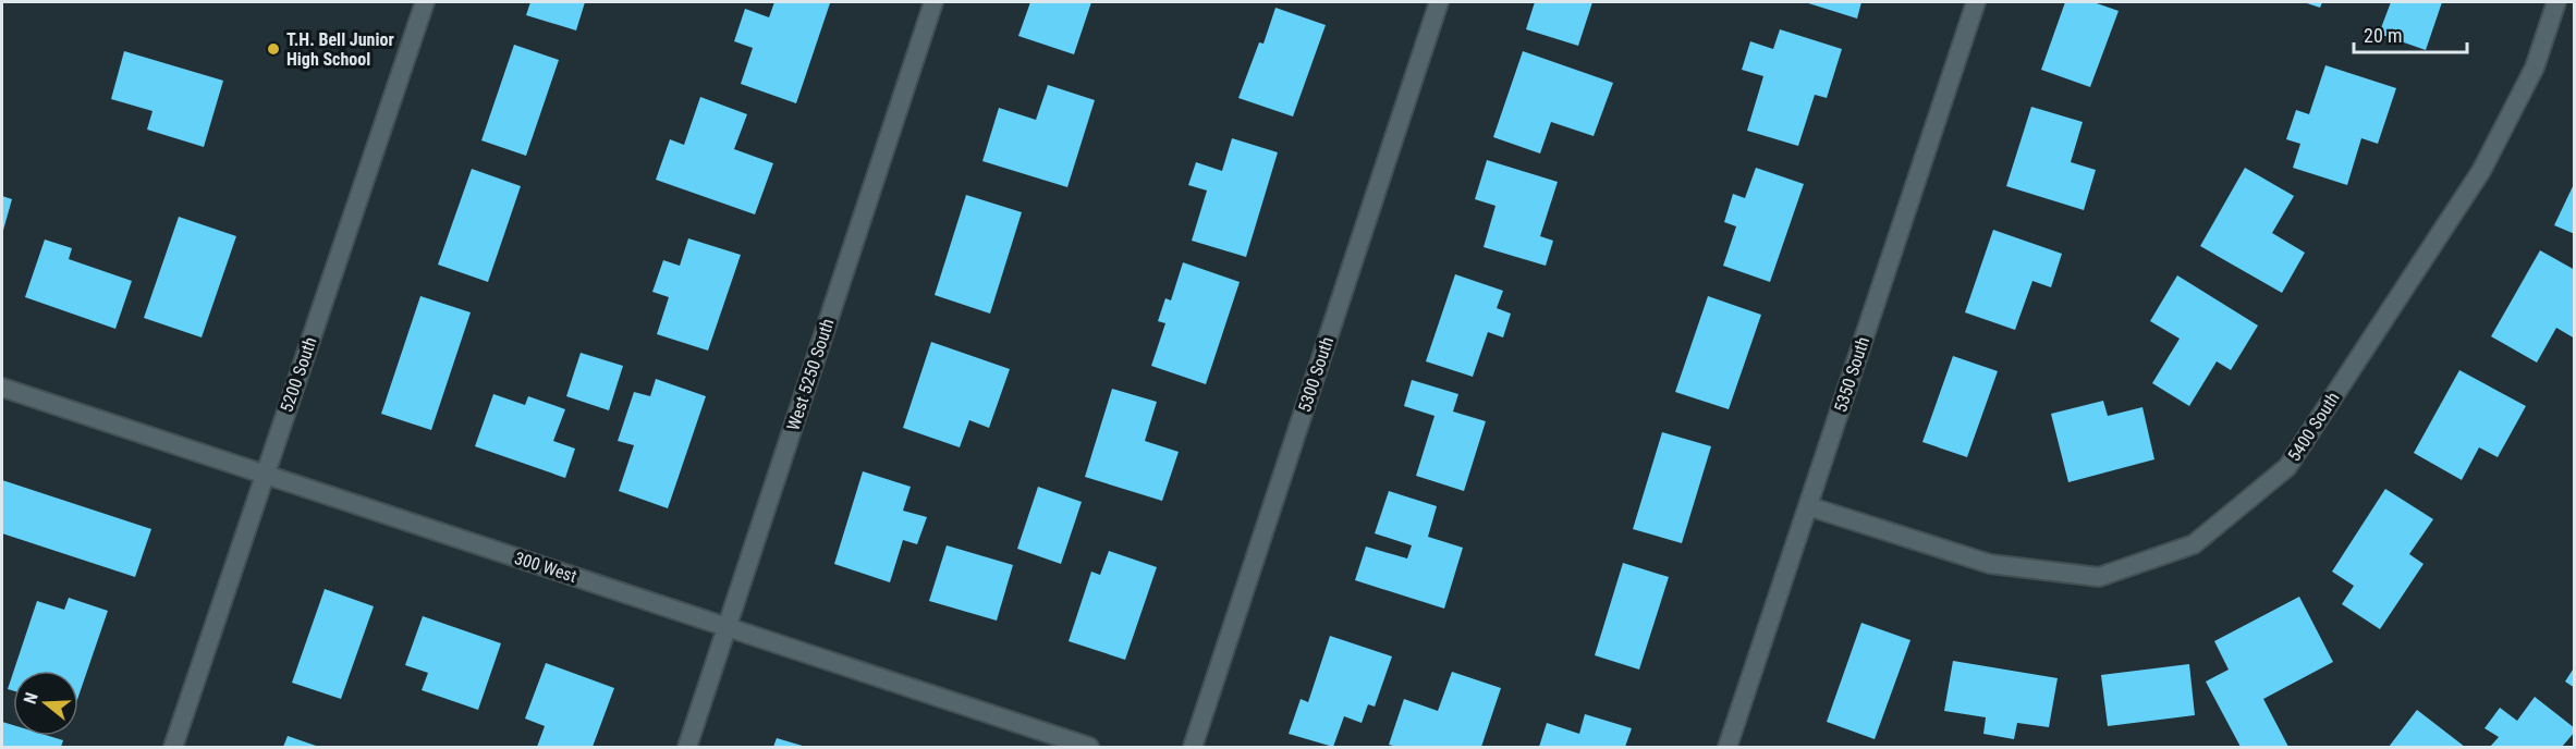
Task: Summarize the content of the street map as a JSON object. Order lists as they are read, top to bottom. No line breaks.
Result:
{"streets":{"street":["5200 South","West 5250 South","5300 South","5350 South","5400 South","300 West"]},"crossings":[["5200 South","300 West"],["West 5250 South","300 West"],["5350 South","5400 South"]],"places":["T.H. Bell Junior High School"],"scale_bar":"20 m","north":"left"}
